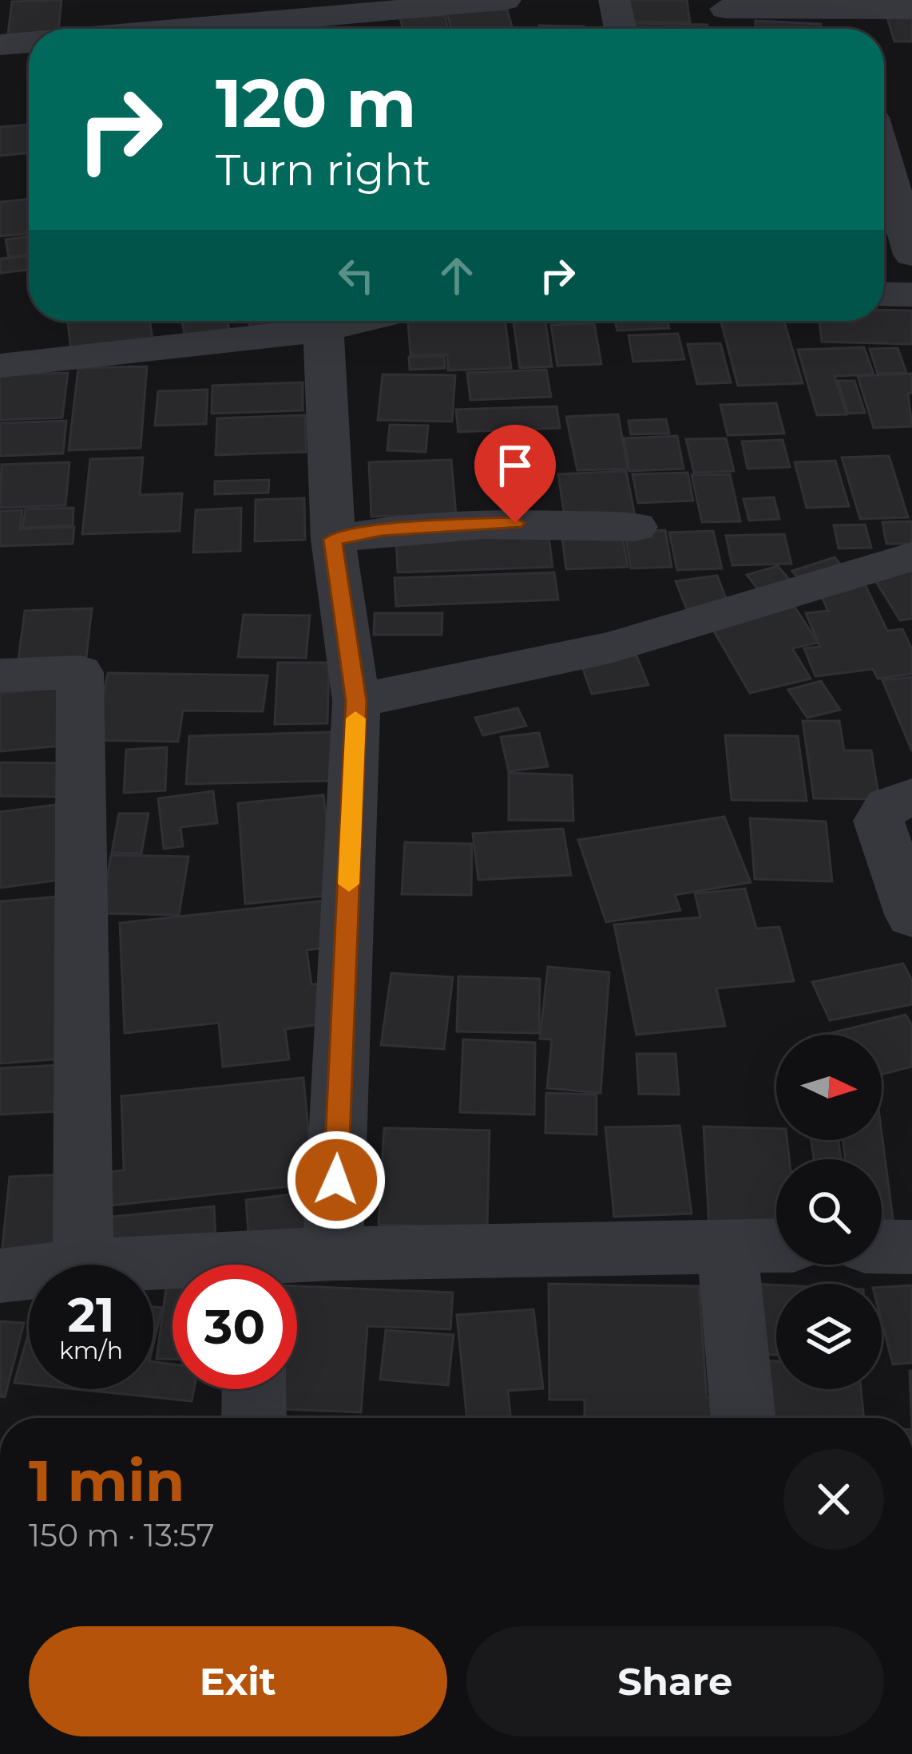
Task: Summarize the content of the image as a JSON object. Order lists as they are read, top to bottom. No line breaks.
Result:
{"north":"right","page":{"turn":["120 m","Turn right"],"speed":"21 km/h","limit":"30","heading":["1 min","150 m · 13:57"],"buttons":["Exit","Share"]}}
